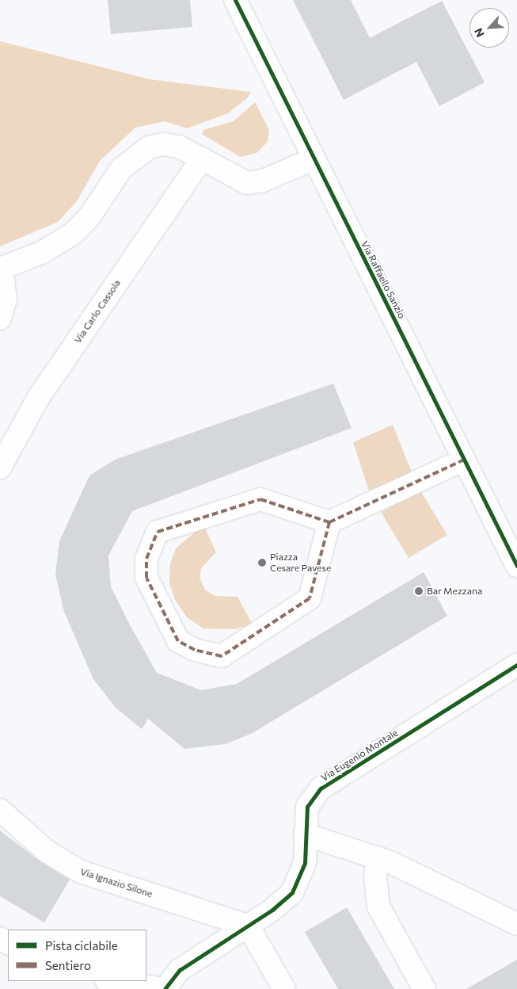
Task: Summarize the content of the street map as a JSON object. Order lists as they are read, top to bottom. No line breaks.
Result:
{"streets":{"street":["Via Raffaello Sanzio","Via Carlo Cassola","Via Eugenio Montale","Via Ignazio Silone"]},"crossings":[["Via Eugenio Montale","Via Ignazio Silone"]],"places":["Piazza Cesare Pavese","Bar Mezzana"],"legend":["Pista ciclabile","Sentiero"],"north":"bottom left"}
